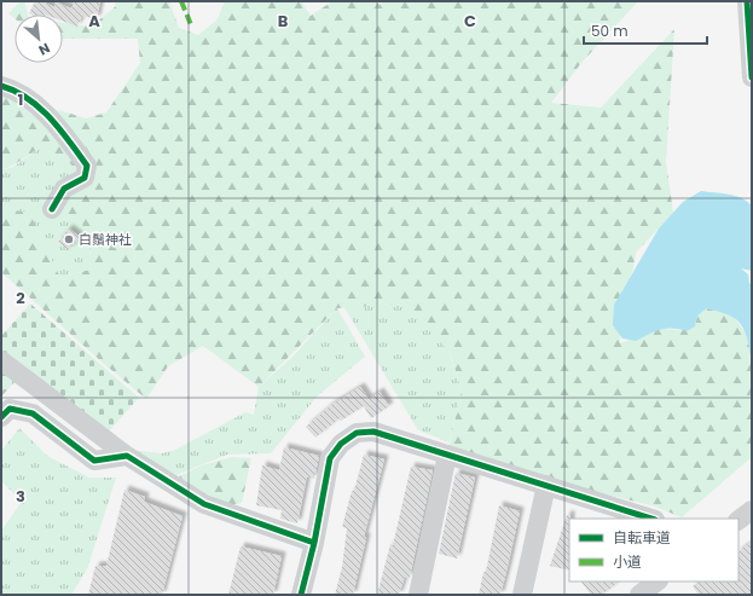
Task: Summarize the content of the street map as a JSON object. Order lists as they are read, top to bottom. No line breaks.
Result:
{"places":["白鬚神社"],"legend":["自転車道","小道"],"scale_bar":"50 m","north":"bottom right","grid":{"columns":["A","B","C"],"rows":["1","2","3"]}}
